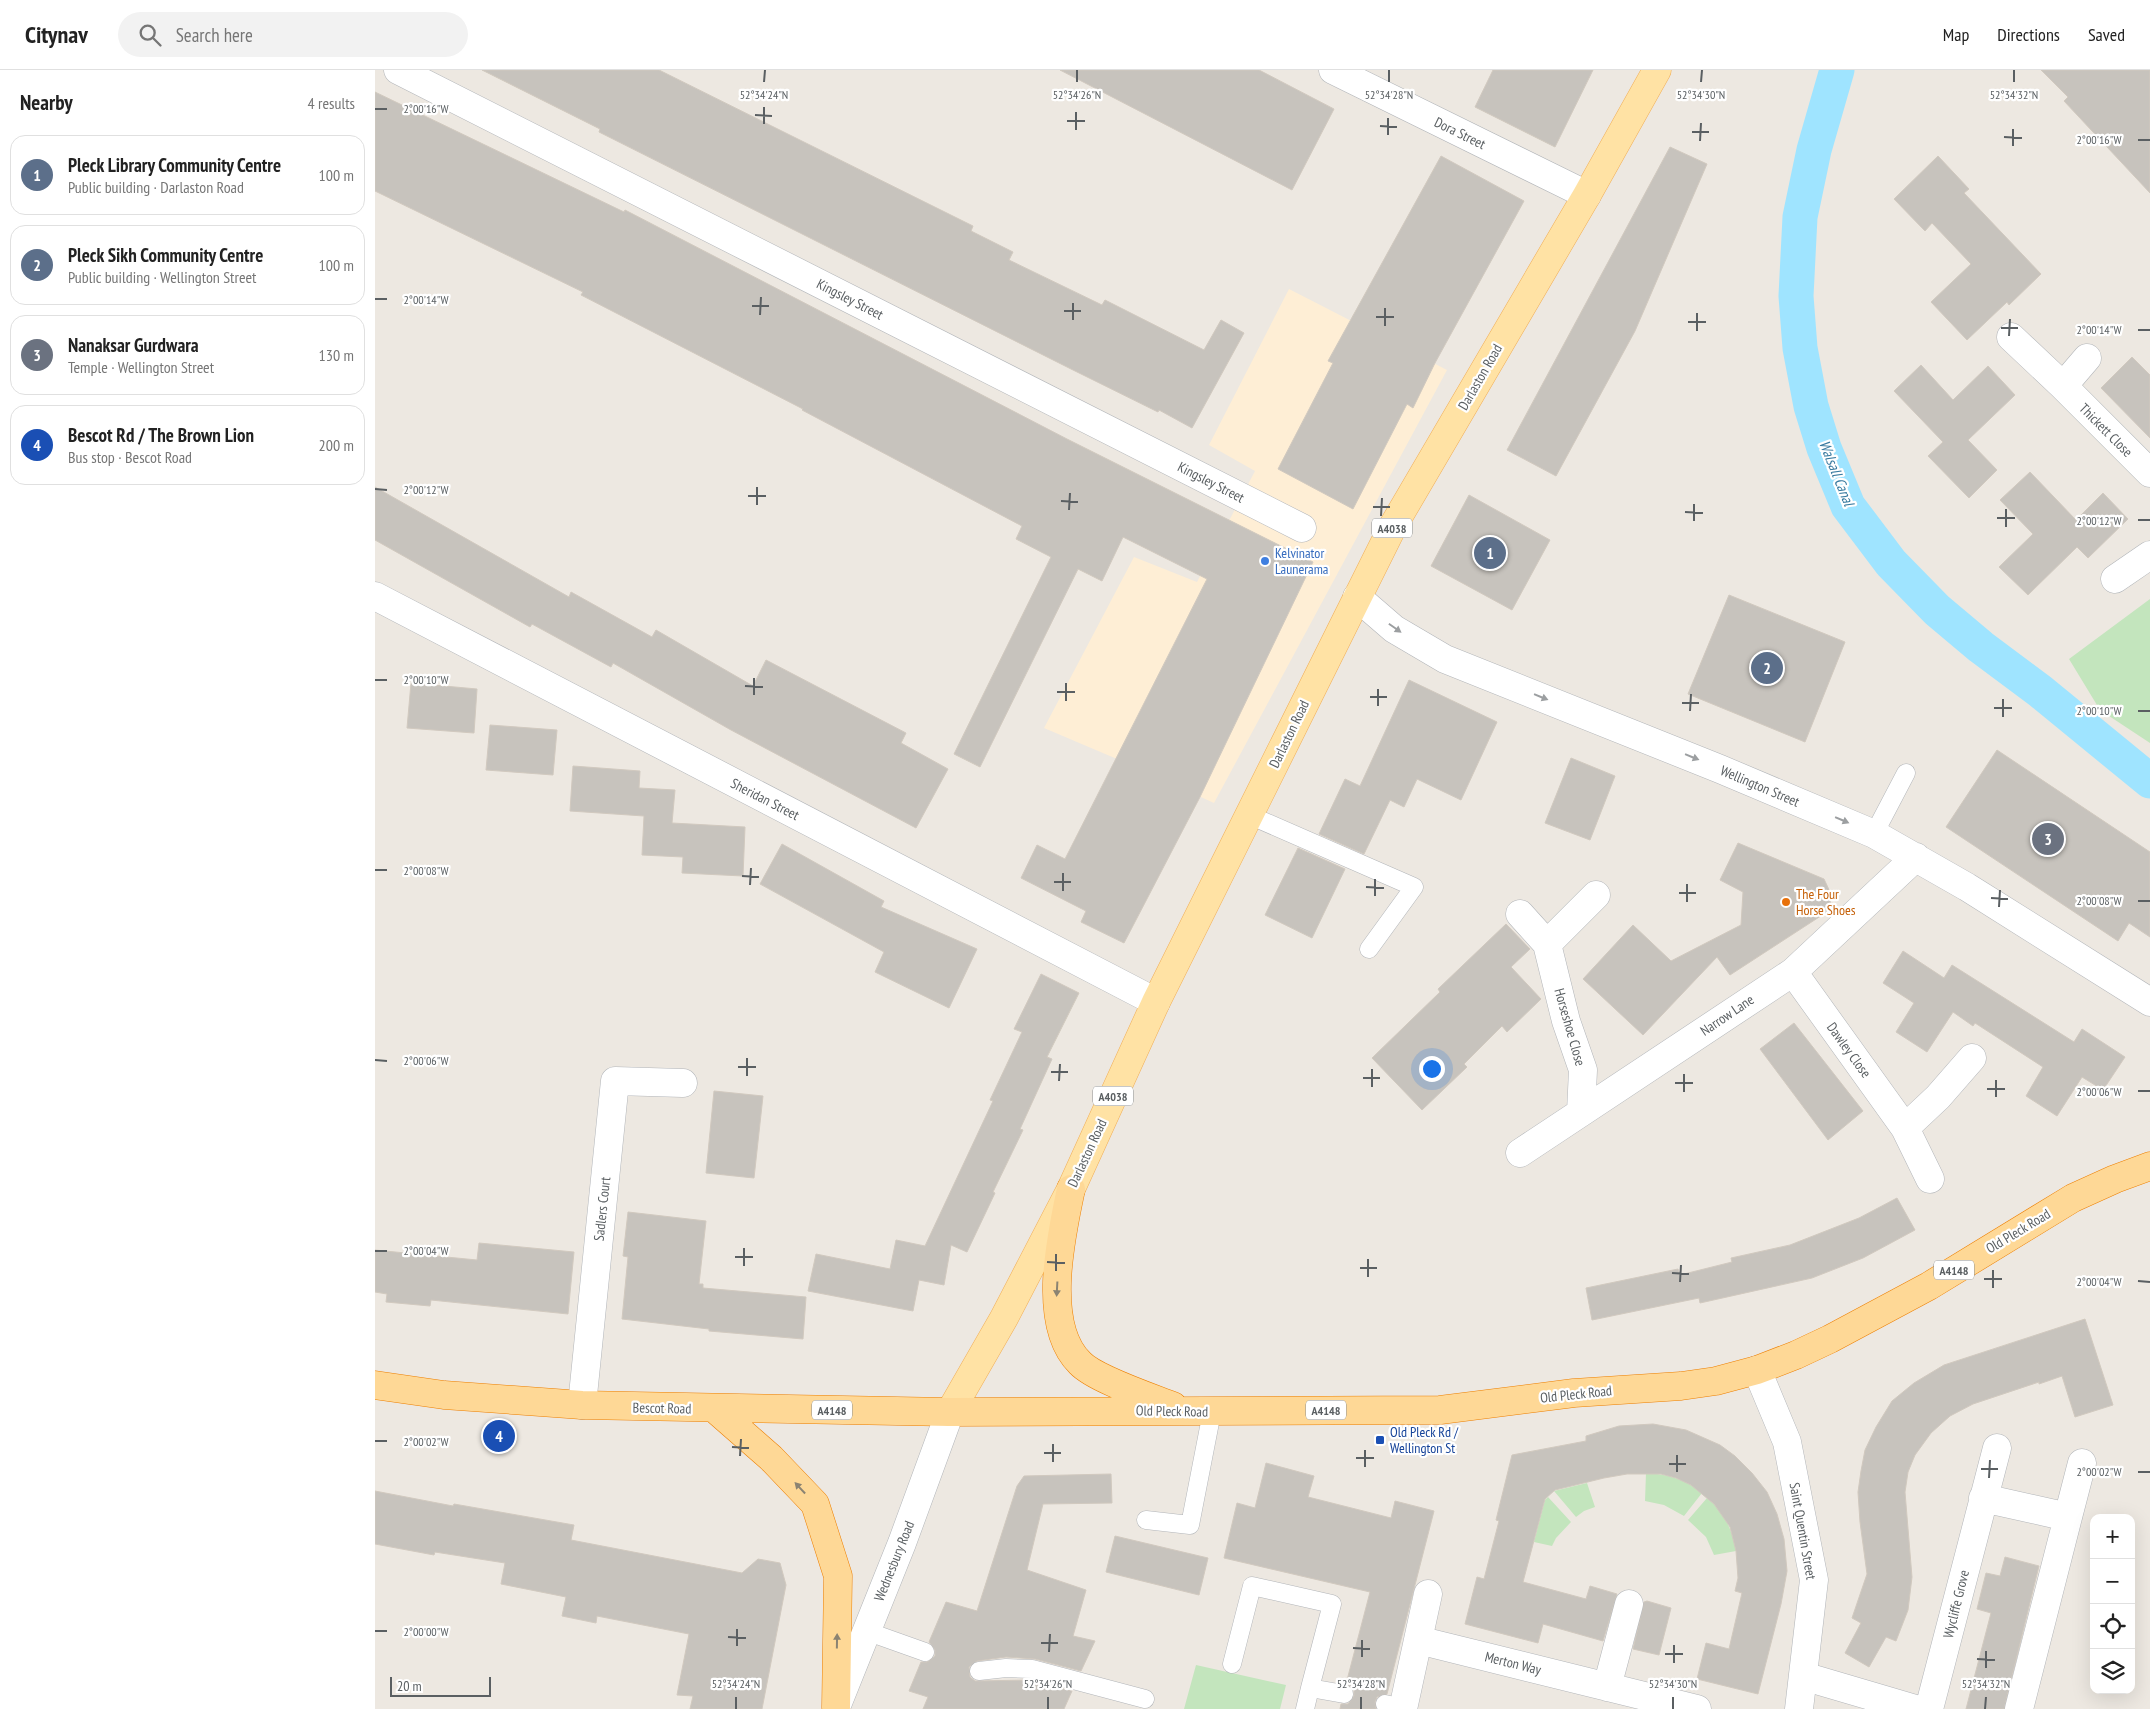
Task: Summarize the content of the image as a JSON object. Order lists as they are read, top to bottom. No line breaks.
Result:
{"streets":{"highway":["Old Pleck Road","A4148","Bescot Road"],"main road":["Darlaston Road","A4038"],"street":["Dora Street","Kingsley Street","Thickett Close","Wellington Street","Sheridan Street","Narrow Lane","Horseshoe Close","Dawley Close","Sadlers Court","Saint Quentin Street","Wednesbury Road","Wycliffe Grove","Merton Way"]},"crossings":[["Dora Street","Darlaston Road"],["Darlaston Road","Wellington Street"],["Darlaston Road","Sheridan Street"],["Darlaston Road","Old Pleck Road"],["Darlaston Road","Bescot Road"],["Darlaston Road","Wednesbury Road"],["Wellington Street","Narrow Lane"],["Narrow Lane","Horseshoe Close"],["Narrow Lane","Dawley Close"],["Sadlers Court","Bescot Road"],["Old Pleck Road","Bescot Road"],["Old Pleck Road","Saint Quentin Street"],["Old Pleck Road","Wednesbury Road"],["Bescot Road","Wednesbury Road"]],"one_way":["Wellington Street"],"water":["Walsall Canal"],"places":{"other":["Kelvinator Launerama","The Four Horse Shoes"],"transit":["Old Pleck Rd / Wellington St"]},"scale_bar":"20 m","page":{"header":"Citynav","search":"Search here","nav":["Map","Directions","Saved"],"heading":["Nearby","4 results"],"list":[{"mark":"1","name":"Pleck Library Community Centre","note":"Public building · Darlaston Road","value":"100 m"},{"mark":"2","name":"Pleck Sikh Community Centre","note":"Public building · Wellington Street","value":"100 m"},{"mark":"3","name":"Nanaksar Gurdwara","note":"Temple · Wellington Street","value":"130 m"},{"mark":"4","name":"Bescot Rd / The Brown Lion","note":"Bus stop · Bescot Road","value":"200 m"}],"pins":["1","2","3","4"],"map_buttons":["+","−"],"scale":"20 m"},"coordinates":["52°34'24\"N","52°34'26\"N","52°34'28\"N","52°34'30\"N","52°34'32\"N","2°00'16\"W","2°00'14\"W","2°00'12\"W","2°00'10\"W","2°00'08\"W","2°00'06\"W","2°00'04\"W","2°00'02\"W","2°00'00\"W"]}
